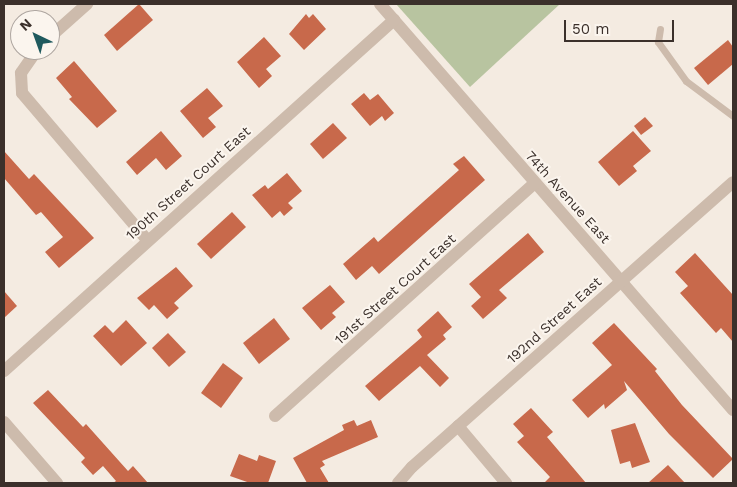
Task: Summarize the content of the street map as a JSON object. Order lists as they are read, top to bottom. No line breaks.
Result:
{"streets":{"street":["190th Street Court East","74th Avenue East","191st Street Court East","192nd Street East"]},"crossings":[["190th Street Court East","74th Avenue East"],["74th Avenue East","191st Street Court East"],["74th Avenue East","192nd Street East"]],"scale_bar":"50 m","north":"top left"}
